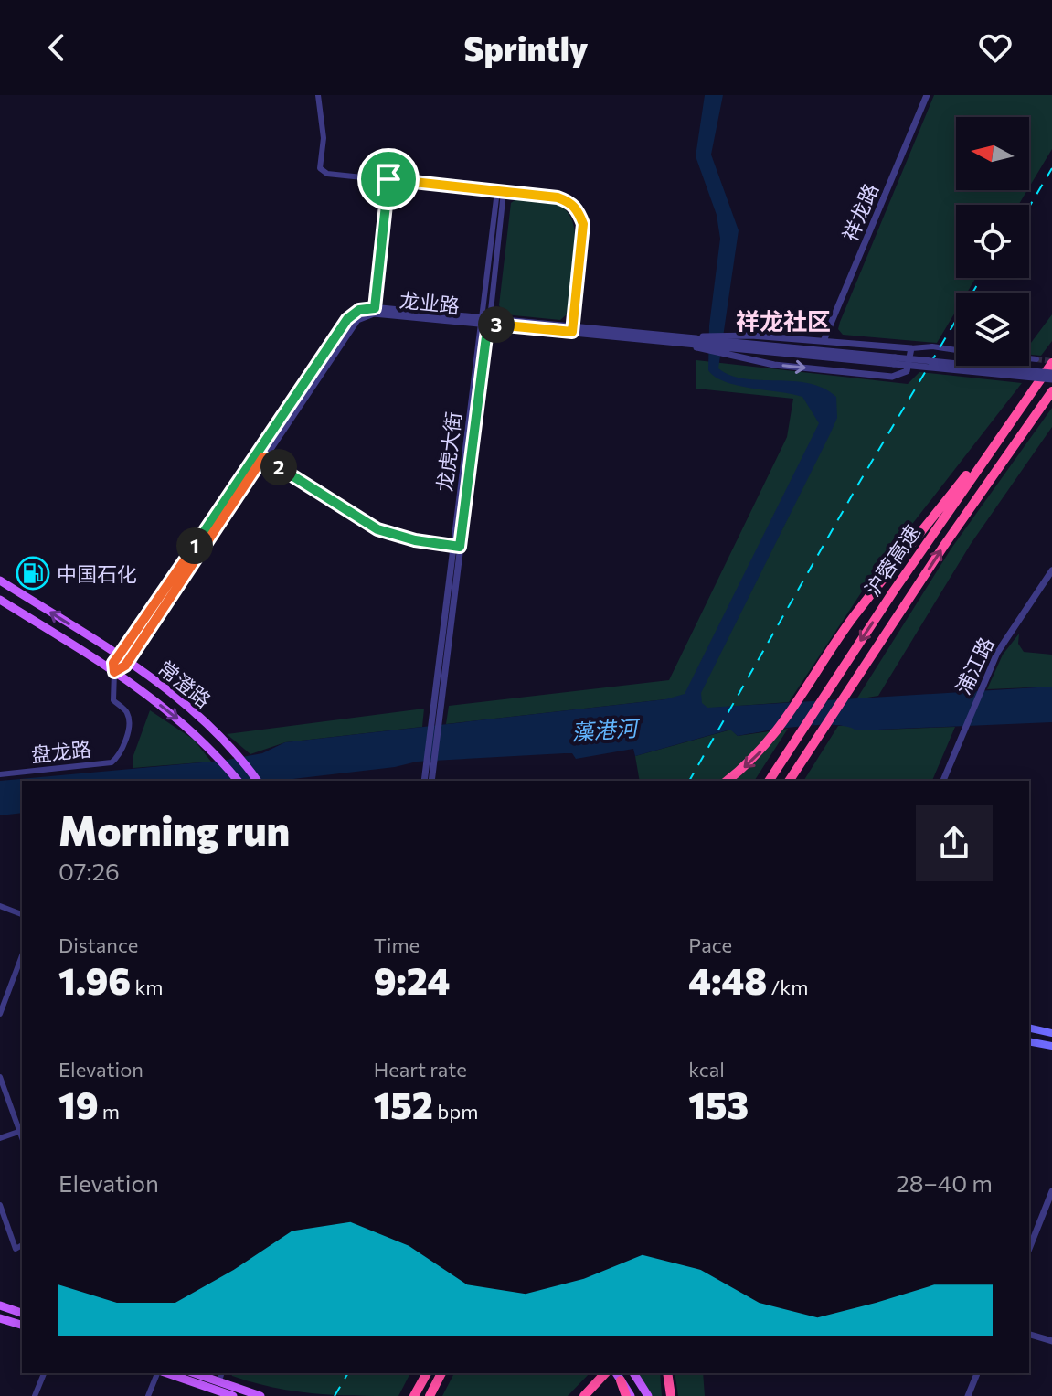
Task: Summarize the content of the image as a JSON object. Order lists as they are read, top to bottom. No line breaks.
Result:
{"streets":{"highway":["沪蓉高速"],"main road":["常澄路"],"street":["祥龙路","龙业路","龙虎大街","浦江路","盘龙路"]},"crossings":[["龙业路","龙虎大街"],["龙业路","常澄路"],["龙业路","盘龙路"],["常澄路","盘龙路"]],"districts":["祥龙社区"],"water":["藻港河"],"places":{"fuel station":["中国石化"]},"north":"left","page":{"header":"Sprintly","pins":["3","2","1"],"heading":["Morning run","07:26"],"stats":[["Distance","1.96 km"],["Time","9:24"],["Pace","4:48 /km"],["Elevation","19 m"],["Heart rate","152 bpm"],["kcal","153"]],"chart":["Elevation","28–40 m"]}}
